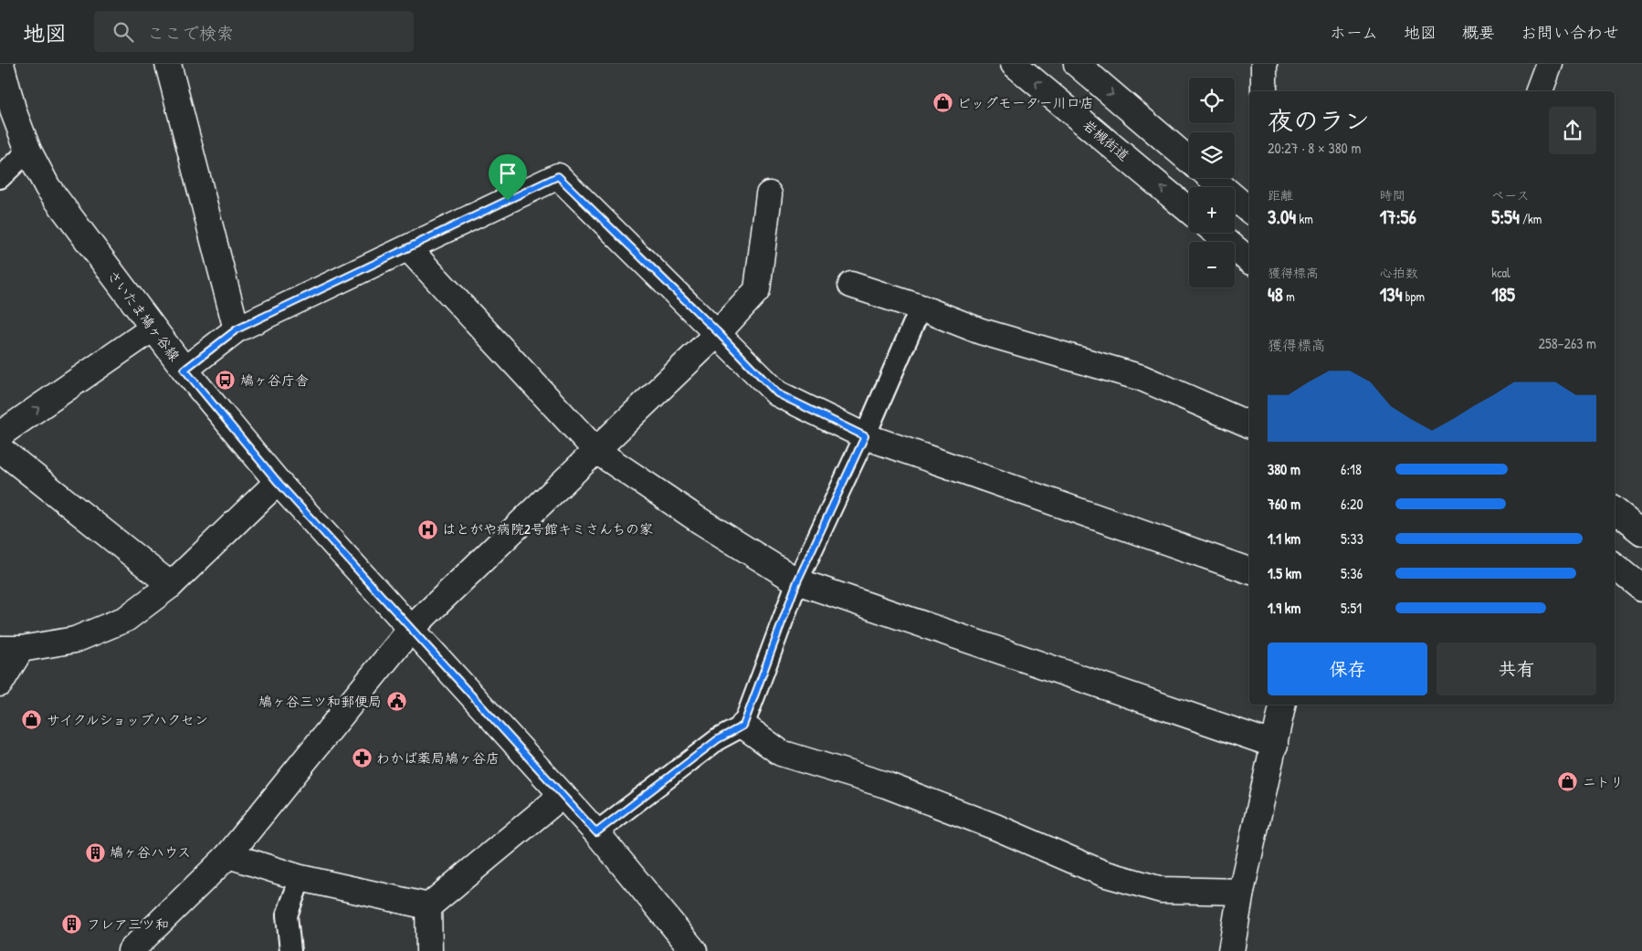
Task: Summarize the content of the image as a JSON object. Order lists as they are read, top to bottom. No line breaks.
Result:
{"streets":{"main road":["岩槻街道","さいたま鳩ヶ谷線"]},"places":{"shop":["ビッグモーター川口店","サイクルショップハクセン","ニトリ"],"bus stop":["鳩ヶ谷庁舎"],"hospital":["はとがや病院2号館キミさんちの家"],"public building":["鳩ヶ谷三ツ和郵便局"],"pharmacy":["わかば薬局鳩ヶ谷店"],"building":["鳩ヶ谷ハウス","フレア三ツ和"]},"page":{"header":"地図","search":"ここで検索","nav":["ホーム","地図","概要","お問い合わせ"],"map_buttons":["+","−"],"heading":["夜のラン","20:27 · 8 × 380 m"],"stats":[["距離","3.04 km"],["時間","17:56"],["ペース","5:54 /km"],["獲得標高","48 m"],["心拍数","134 bpm"],["kcal","185"]],"chart":["獲得標高","258–263 m"],"list":[{"name":"380 m","note":"6:18"},{"name":"760 m","note":"6:20"},{"name":"1.1 km","note":"5:33"},{"name":"1.5 km","note":"5:36"},{"name":"1.9 km","note":"5:51"}],"buttons":["保存","共有"]}}
